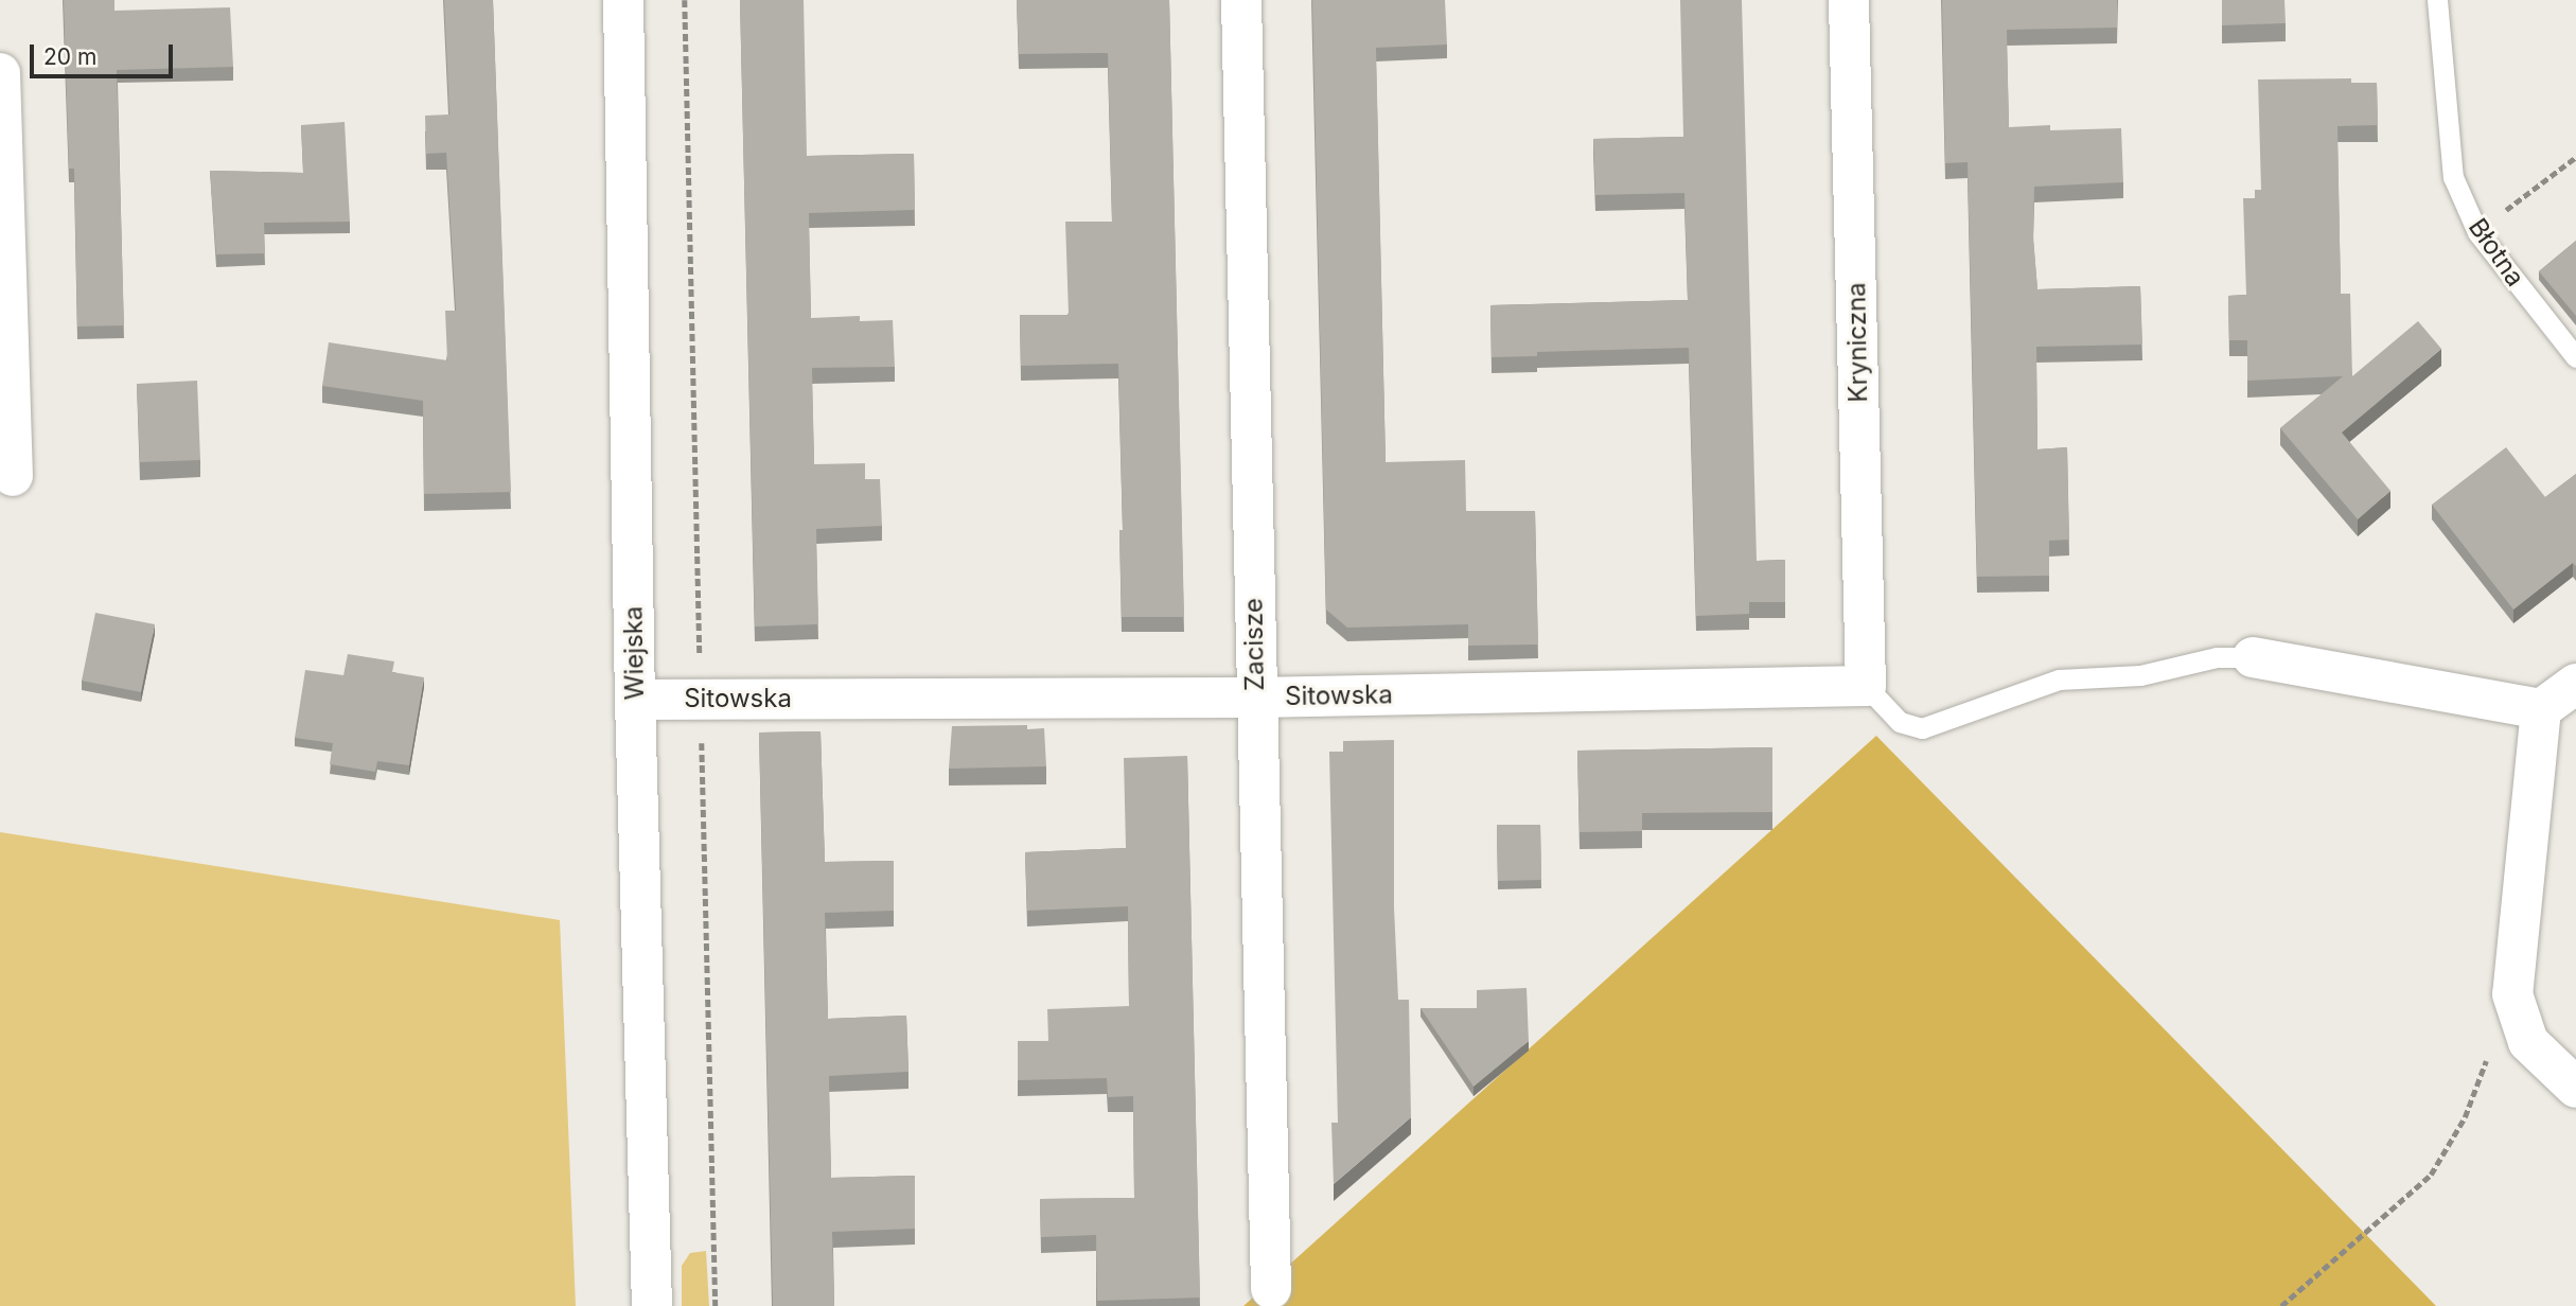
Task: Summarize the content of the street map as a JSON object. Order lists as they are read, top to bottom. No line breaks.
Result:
{"streets":{"street":["Kryniczna","Zacisze","Wiejska","Sitowska"],"lane":["Błotna"]},"crossings":[["Kryniczna","Sitowska"],["Zacisze","Sitowska"],["Wiejska","Sitowska"]],"scale_bar":"20 m"}
